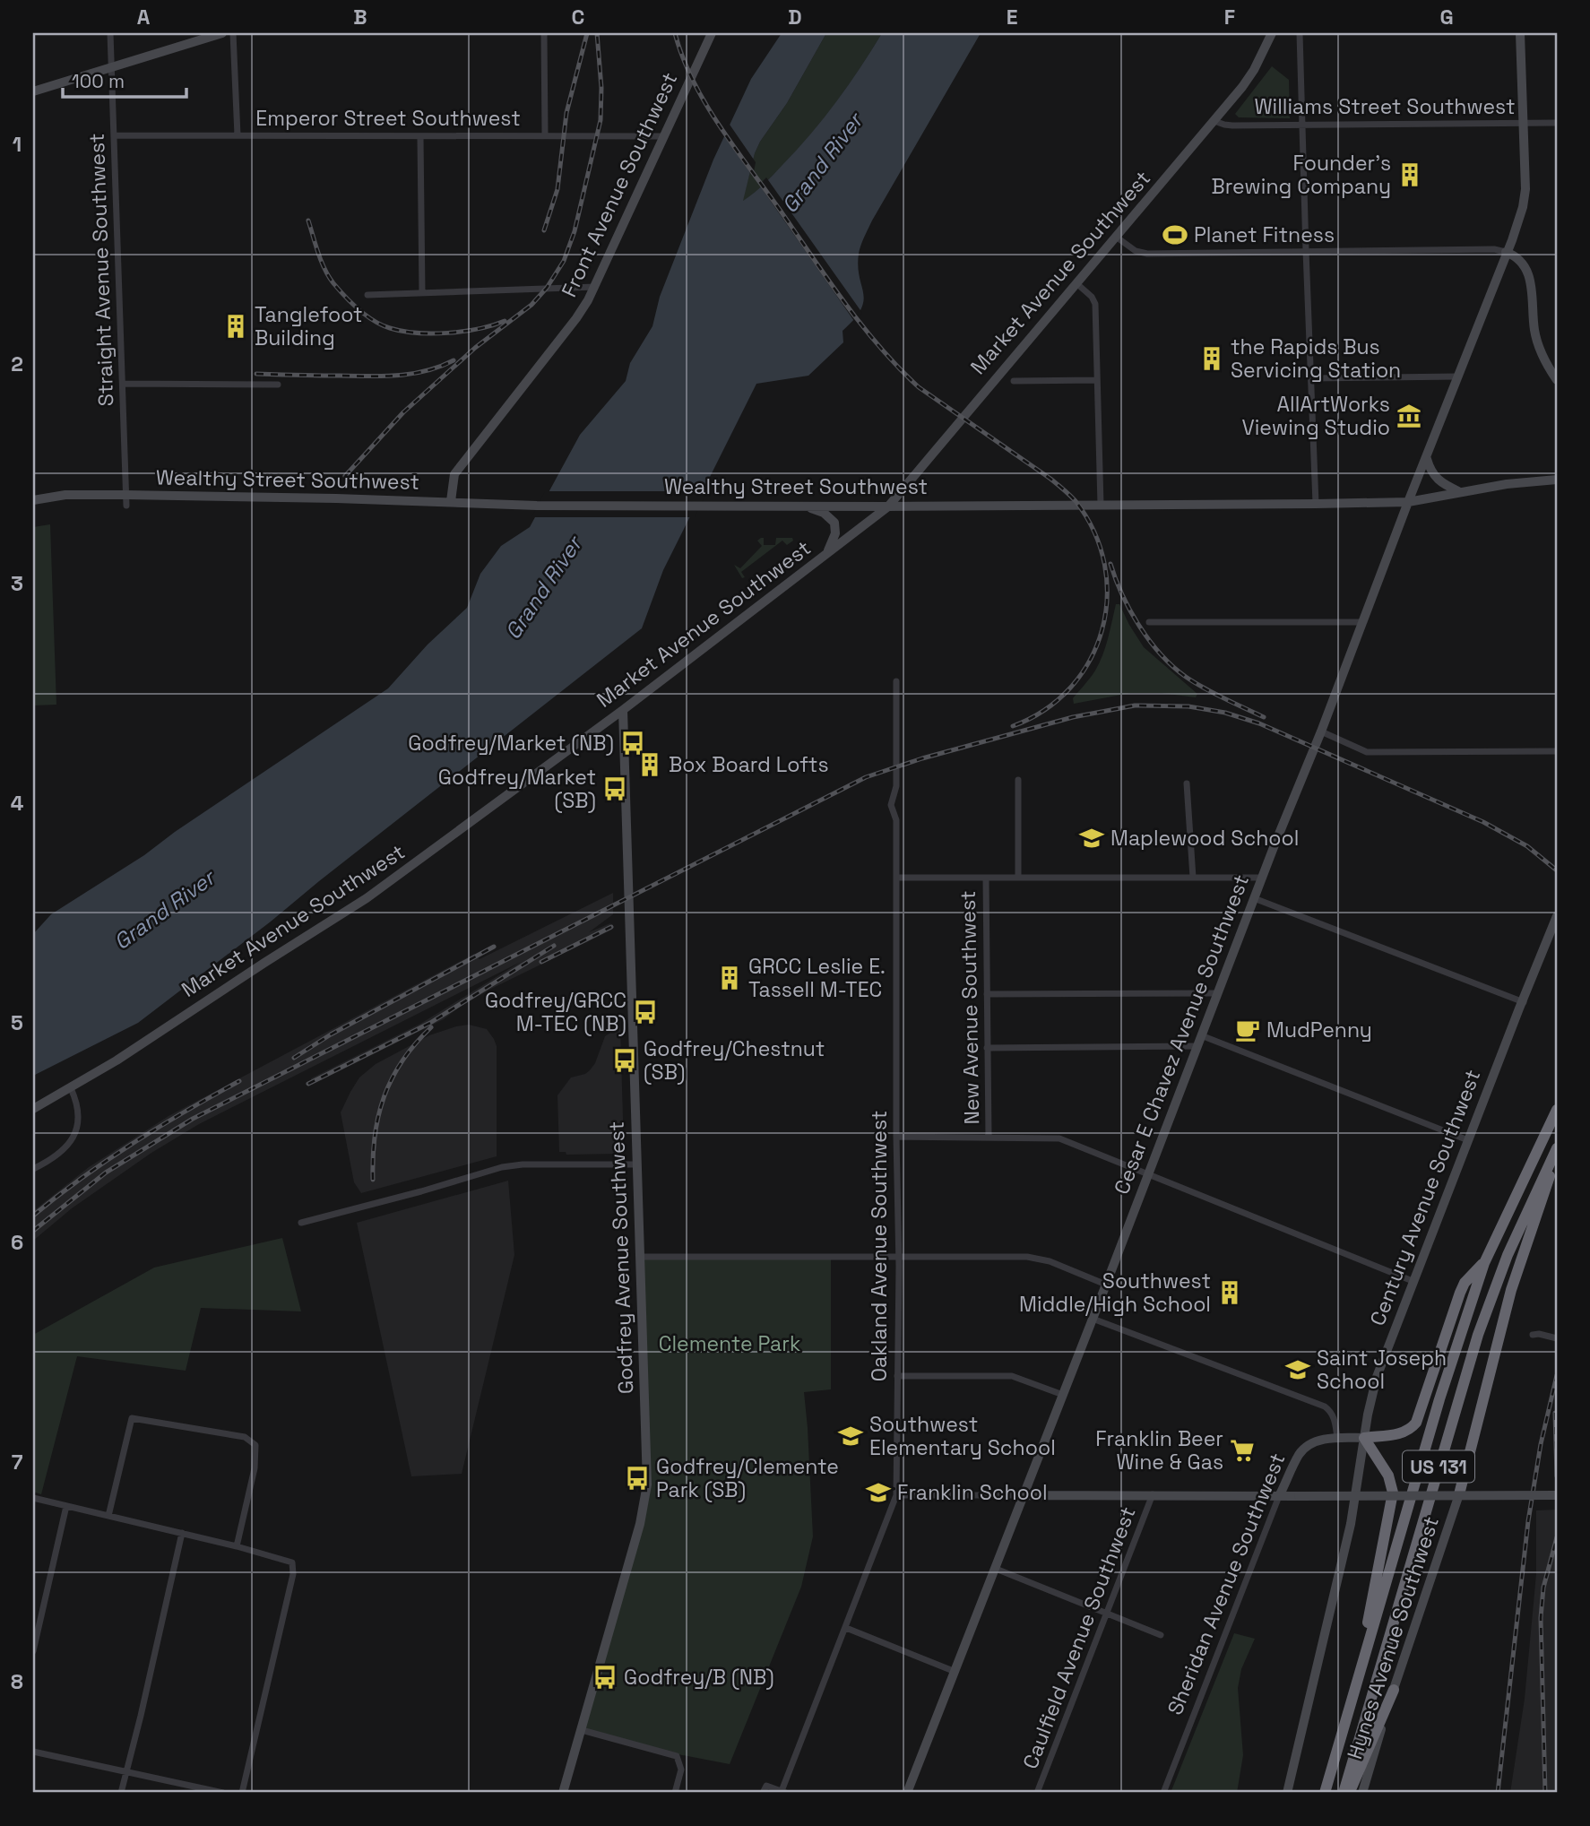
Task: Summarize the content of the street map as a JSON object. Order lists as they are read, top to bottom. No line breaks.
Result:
{"streets":{"highway":["US 131"],"main road":["Front Avenue Southwest","Market Avenue Southwest","Wealthy Street Southwest","Cesar E Chavez Avenue Southwest","Century Avenue Southwest","Godfrey Avenue Southwest","Sheridan Avenue Southwest","Hynes Avenue Southwest"],"street":["Williams Street Southwest","Emperor Street Southwest","Straight Avenue Southwest","New Avenue Southwest","Oakland Avenue Southwest","Caulfield Avenue Southwest"]},"crossings":[["Williams Street Southwest","Market Avenue Southwest"],["Williams Street Southwest","Cesar E Chavez Avenue Southwest"],["Emperor Street Southwest","Front Avenue Southwest"],["Emperor Street Southwest","Straight Avenue Southwest"],["Front Avenue Southwest","Wealthy Street Southwest"],["Straight Avenue Southwest","Wealthy Street Southwest"],["Market Avenue Southwest","Wealthy Street Southwest"],["Market Avenue Southwest","Godfrey Avenue Southwest"],["Wealthy Street Southwest","Cesar E Chavez Avenue Southwest"],["Century Avenue Southwest","Sheridan Avenue Southwest"]],"water":["Grand River"],"parks":["Clemente Park"],"places":{"building":["Founder's Brewing Company","Tanglefoot Building","the Rapids Bus Servicing Station","Box Board Lofts","GRCC Leslie E. Tassell M-TEC","Southwest Middle/High School"],"sports":["Planet Fitness"],"museum":["AllArtWorks Viewing Studio"],"bus stop":["Godfrey/Market (NB)","Godfrey/Market (SB)","Godfrey/GRCC M-TEC (NB)","Godfrey/Chestnut (SB)","Godfrey/Clemente Park (SB)","Godfrey/B (NB)"],"school or university":["Maplewood School","Saint Joseph School","Southwest Elementary School","Franklin School"],"cafe":["MudPenny"],"supermarket":["Franklin Beer Wine & Gas"]},"scale_bar":"100 m","grid":{"columns":["A","B","C","D","E","F","G"],"rows":["1","2","3","4","5","6","7","8"]}}
